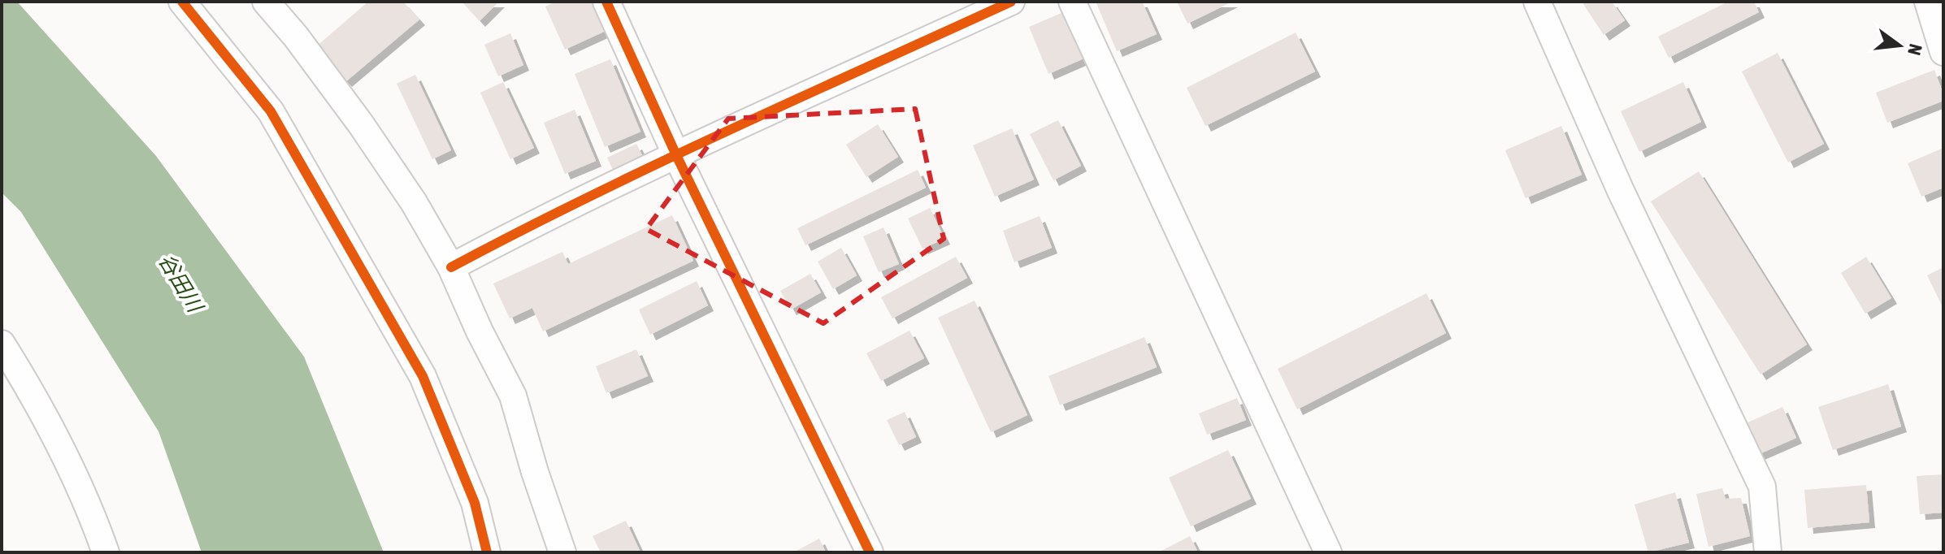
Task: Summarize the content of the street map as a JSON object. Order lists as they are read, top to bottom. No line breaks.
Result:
{"water":["谷田川"],"north":"right"}
